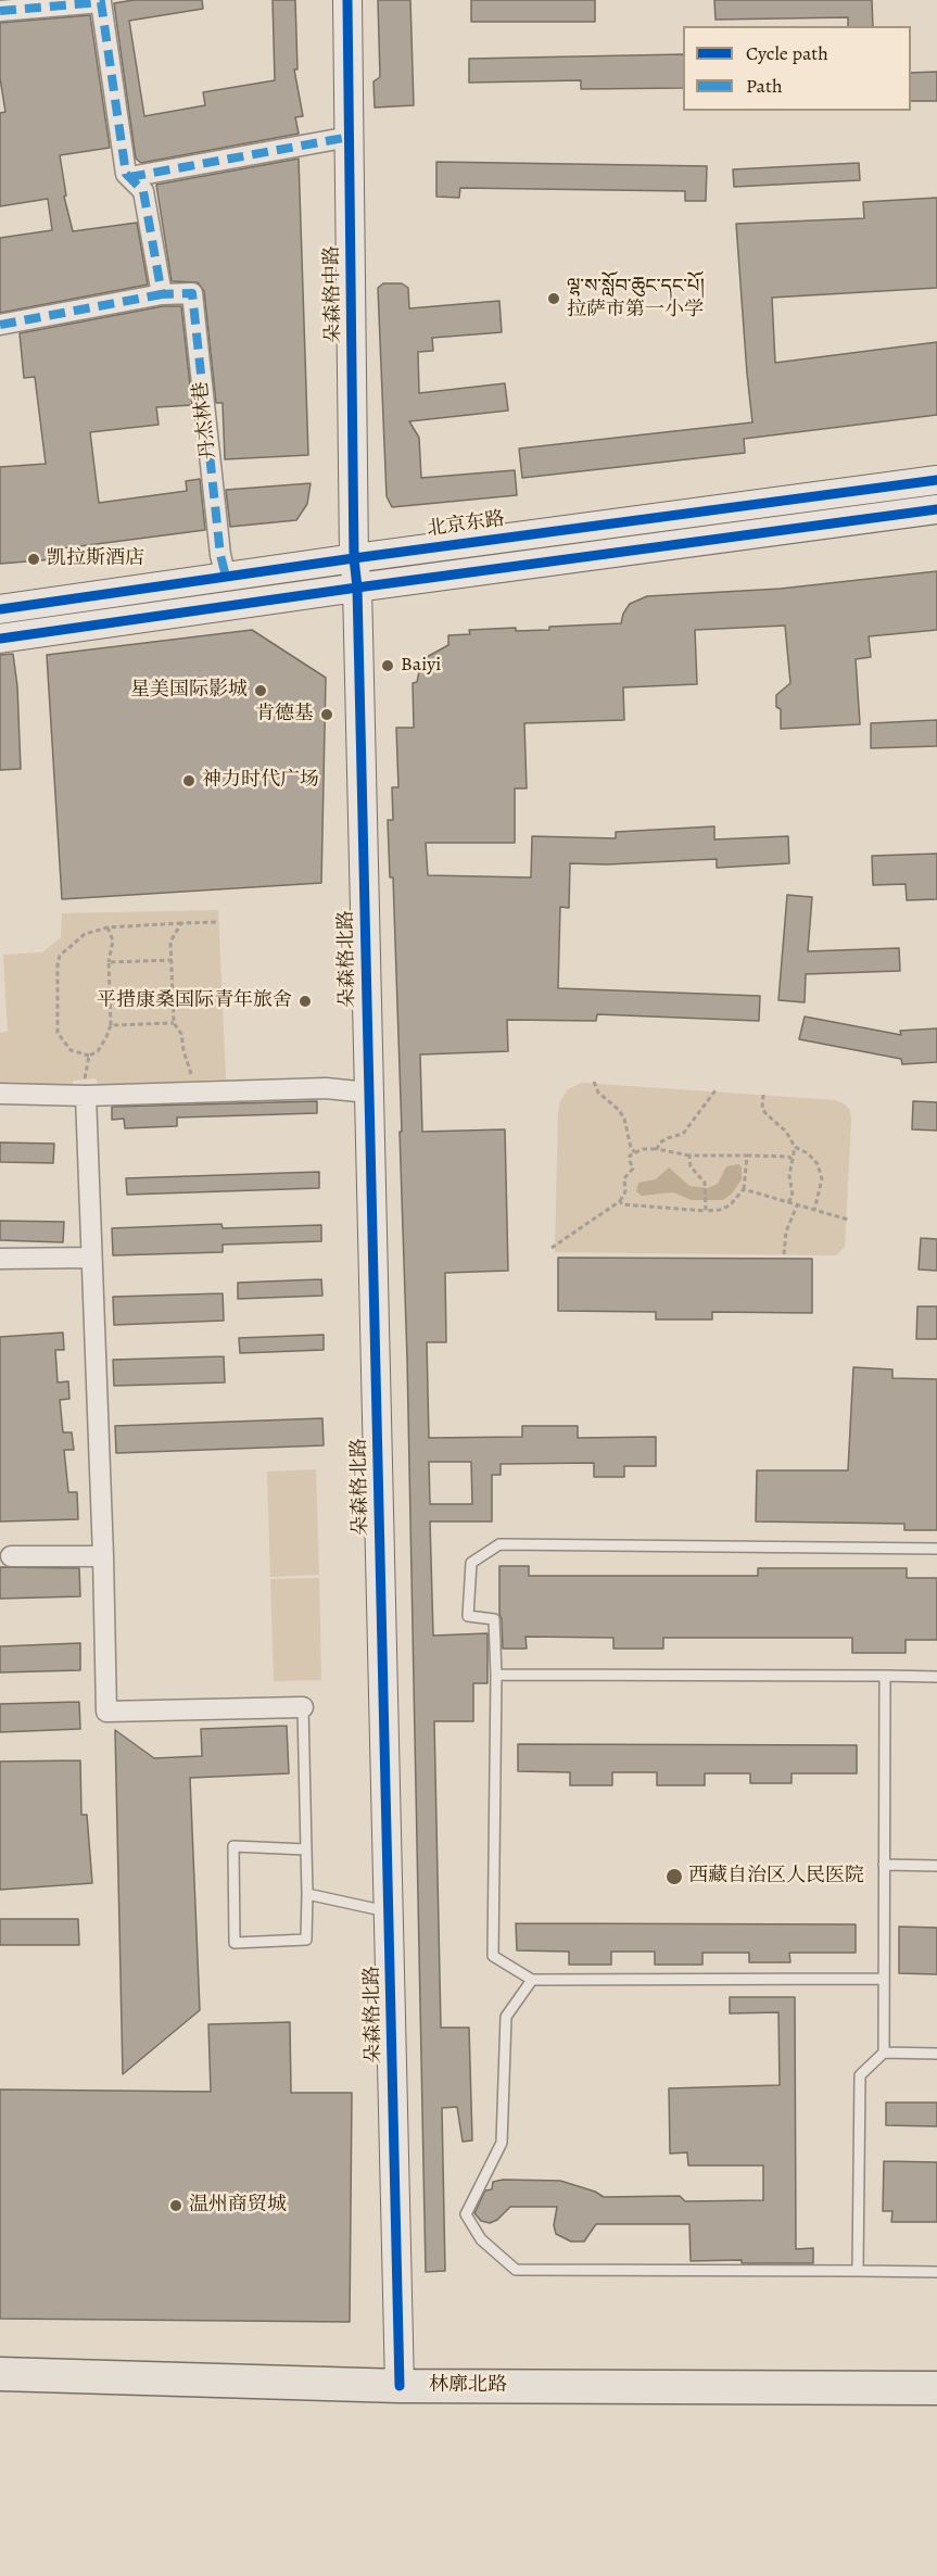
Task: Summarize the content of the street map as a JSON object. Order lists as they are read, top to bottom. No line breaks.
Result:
{"streets":{"main road":["林廓北路"],"street":["朵森格中路","丹杰林巷","北京东路","朵森格北路"]},"crossings":[["朵森格中路","北京东路"],["朵森格中路","朵森格北路"],["丹杰林巷","北京东路"],["朵森格北路","林廓北路"]],"places":["ལྷ་ས་སློབ་ཆུང་དང་པོ། 拉萨市第一小学","凯拉斯酒店","Baiyi","星美国际影城","肯德基","神力时代广场","平措康桑国际青年旅舍","西藏自治区人民医院","温州商贸城"],"legend":["Cycle path","Path"]}
